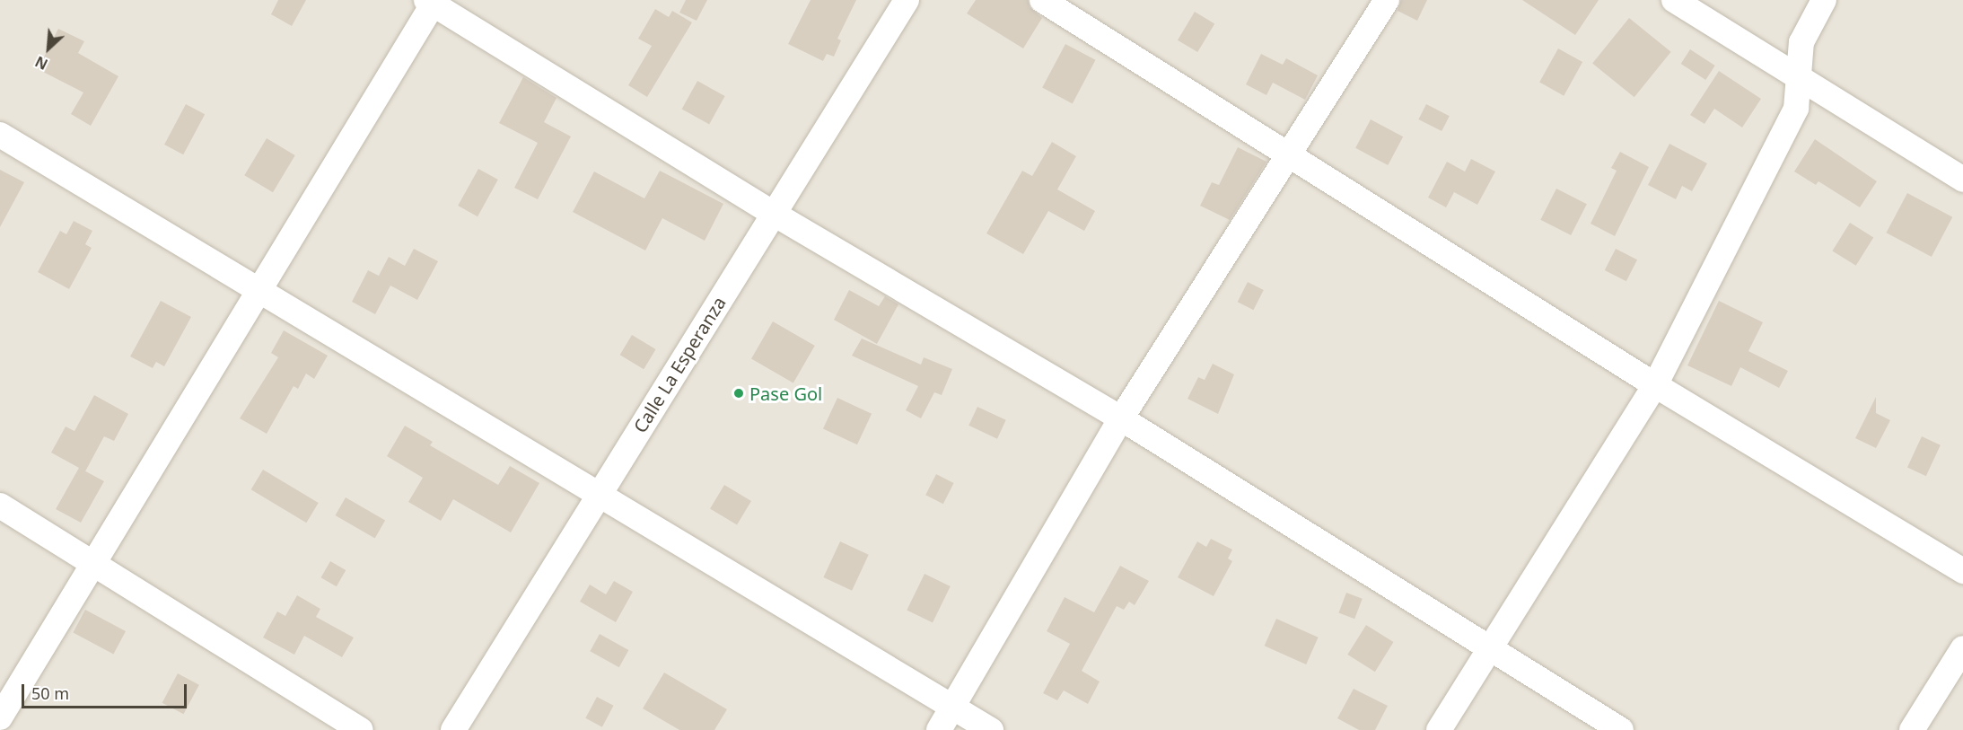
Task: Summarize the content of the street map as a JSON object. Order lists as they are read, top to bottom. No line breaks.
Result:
{"streets":{"street":["Calle La Esperanza"]},"places":["Pase Gol"],"scale_bar":"50 m","north":"bottom left"}
